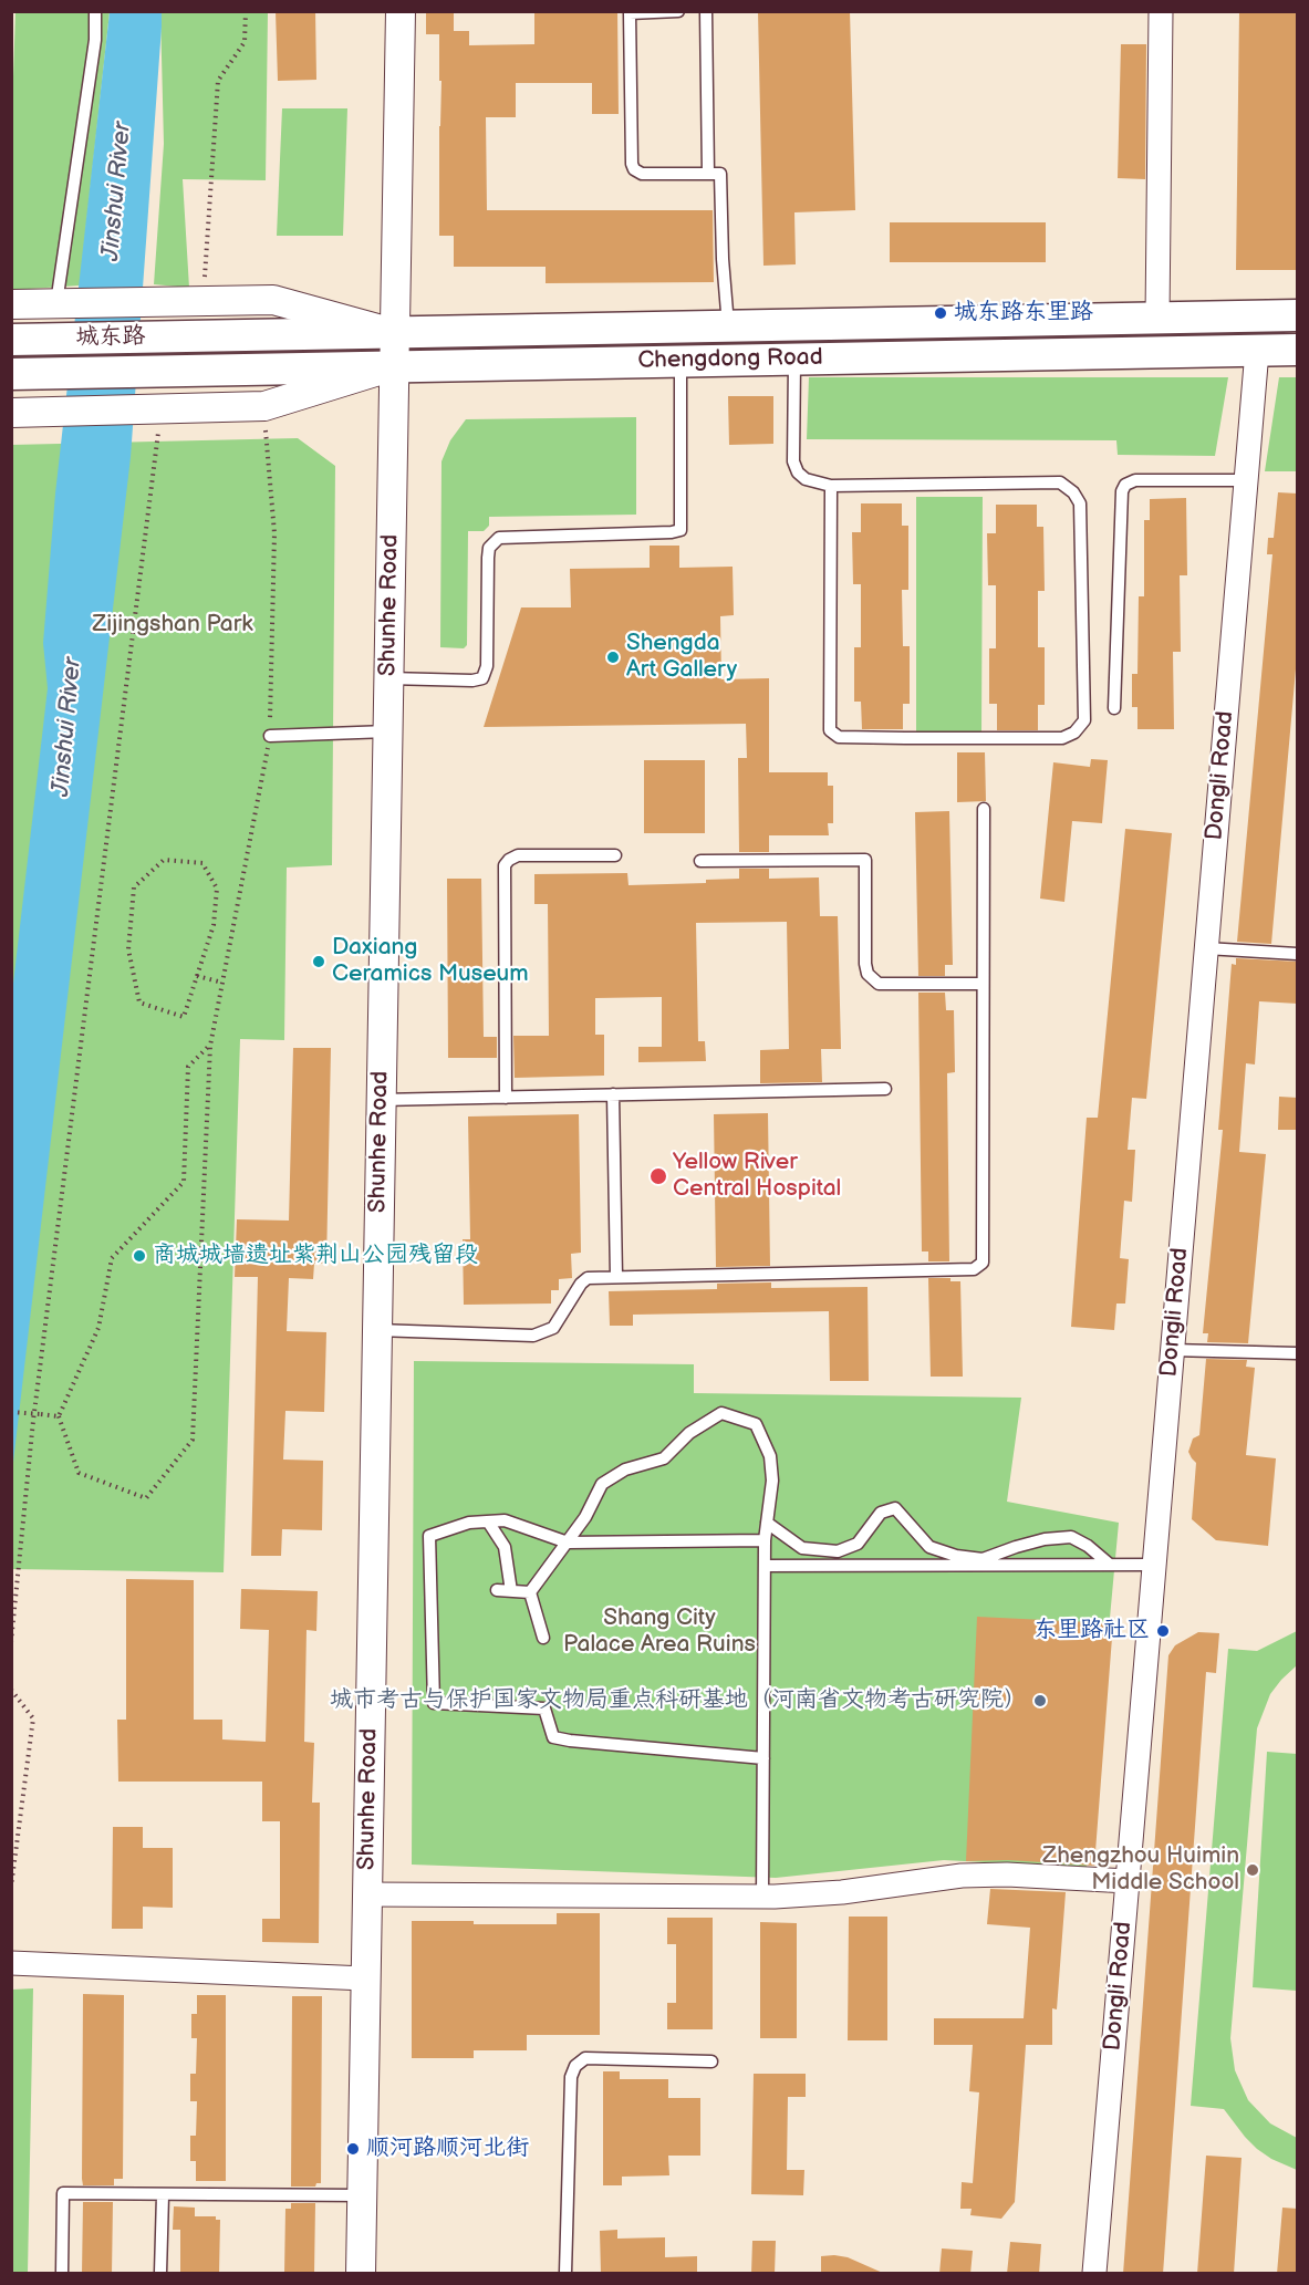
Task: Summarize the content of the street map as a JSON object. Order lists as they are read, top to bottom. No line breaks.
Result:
{"streets":{"main road":["城东路","Chengdong Road"],"street":["Shunhe Road","Dongli Road"]},"crossings":[["城东路","Chengdong Road"],["Chengdong Road","Shunhe Road"],["Chengdong Road","Dongli Road"]],"water":["Jinshui River"],"parks":["Zijingshan Park","Shang City Palace Area Ruins"],"places":["城东路东里路","Shengda Art Gallery","Daxiang Ceramics Museum","Yellow River Central Hospital","商城城墙遗址紫荆山公园残留段","东里路社区","城市考古与保护国家文物局重点科研基地（河南省文物考古研究院）","Zhengzhou Huimin Middle School","顺河路顺河北街"]}
